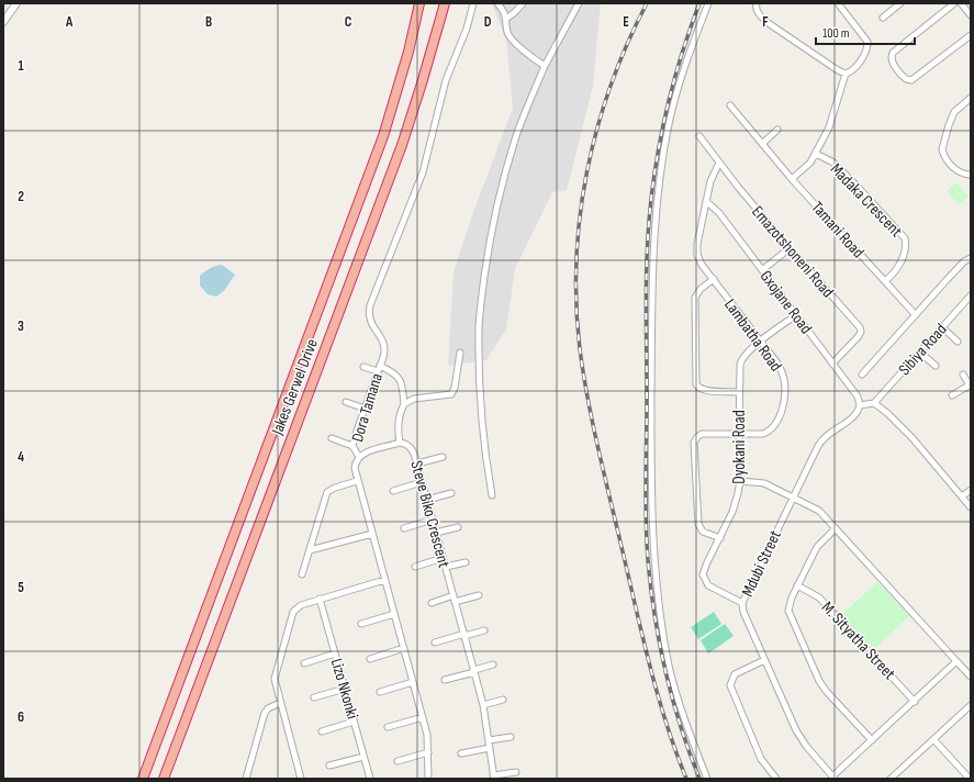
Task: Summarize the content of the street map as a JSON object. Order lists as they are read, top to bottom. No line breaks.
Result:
{"streets":{"highway":["Jakes Gerwel Drive"],"street":["Madaka Crescent","Tamani Road","Emazotshoneni Road","Gxojane Road","Lambatha Road","Sibiya Road","Dora Tamana","Dyokani Road","Steve Biko Crescent","Mdubi Street","M. Sityatha Street","Lizo Nkonki"]},"crossings":[["Madaka Crescent","Tamani Road"],["Emazotshoneni Road","Gxojane Road"],["Emazotshoneni Road","Lambatha Road"],["Gxojane Road","Lambatha Road"],["Gxojane Road","Dyokani Road"],["Gxojane Road","Mdubi Street"],["Lambatha Road","Dyokani Road"],["Dora Tamana","Steve Biko Crescent"],["Dyokani Road","Mdubi Street"]],"scale_bar":"100 m","grid":{"columns":["A","B","C","D","E","F"],"rows":["1","2","3","4","5","6"]}}
